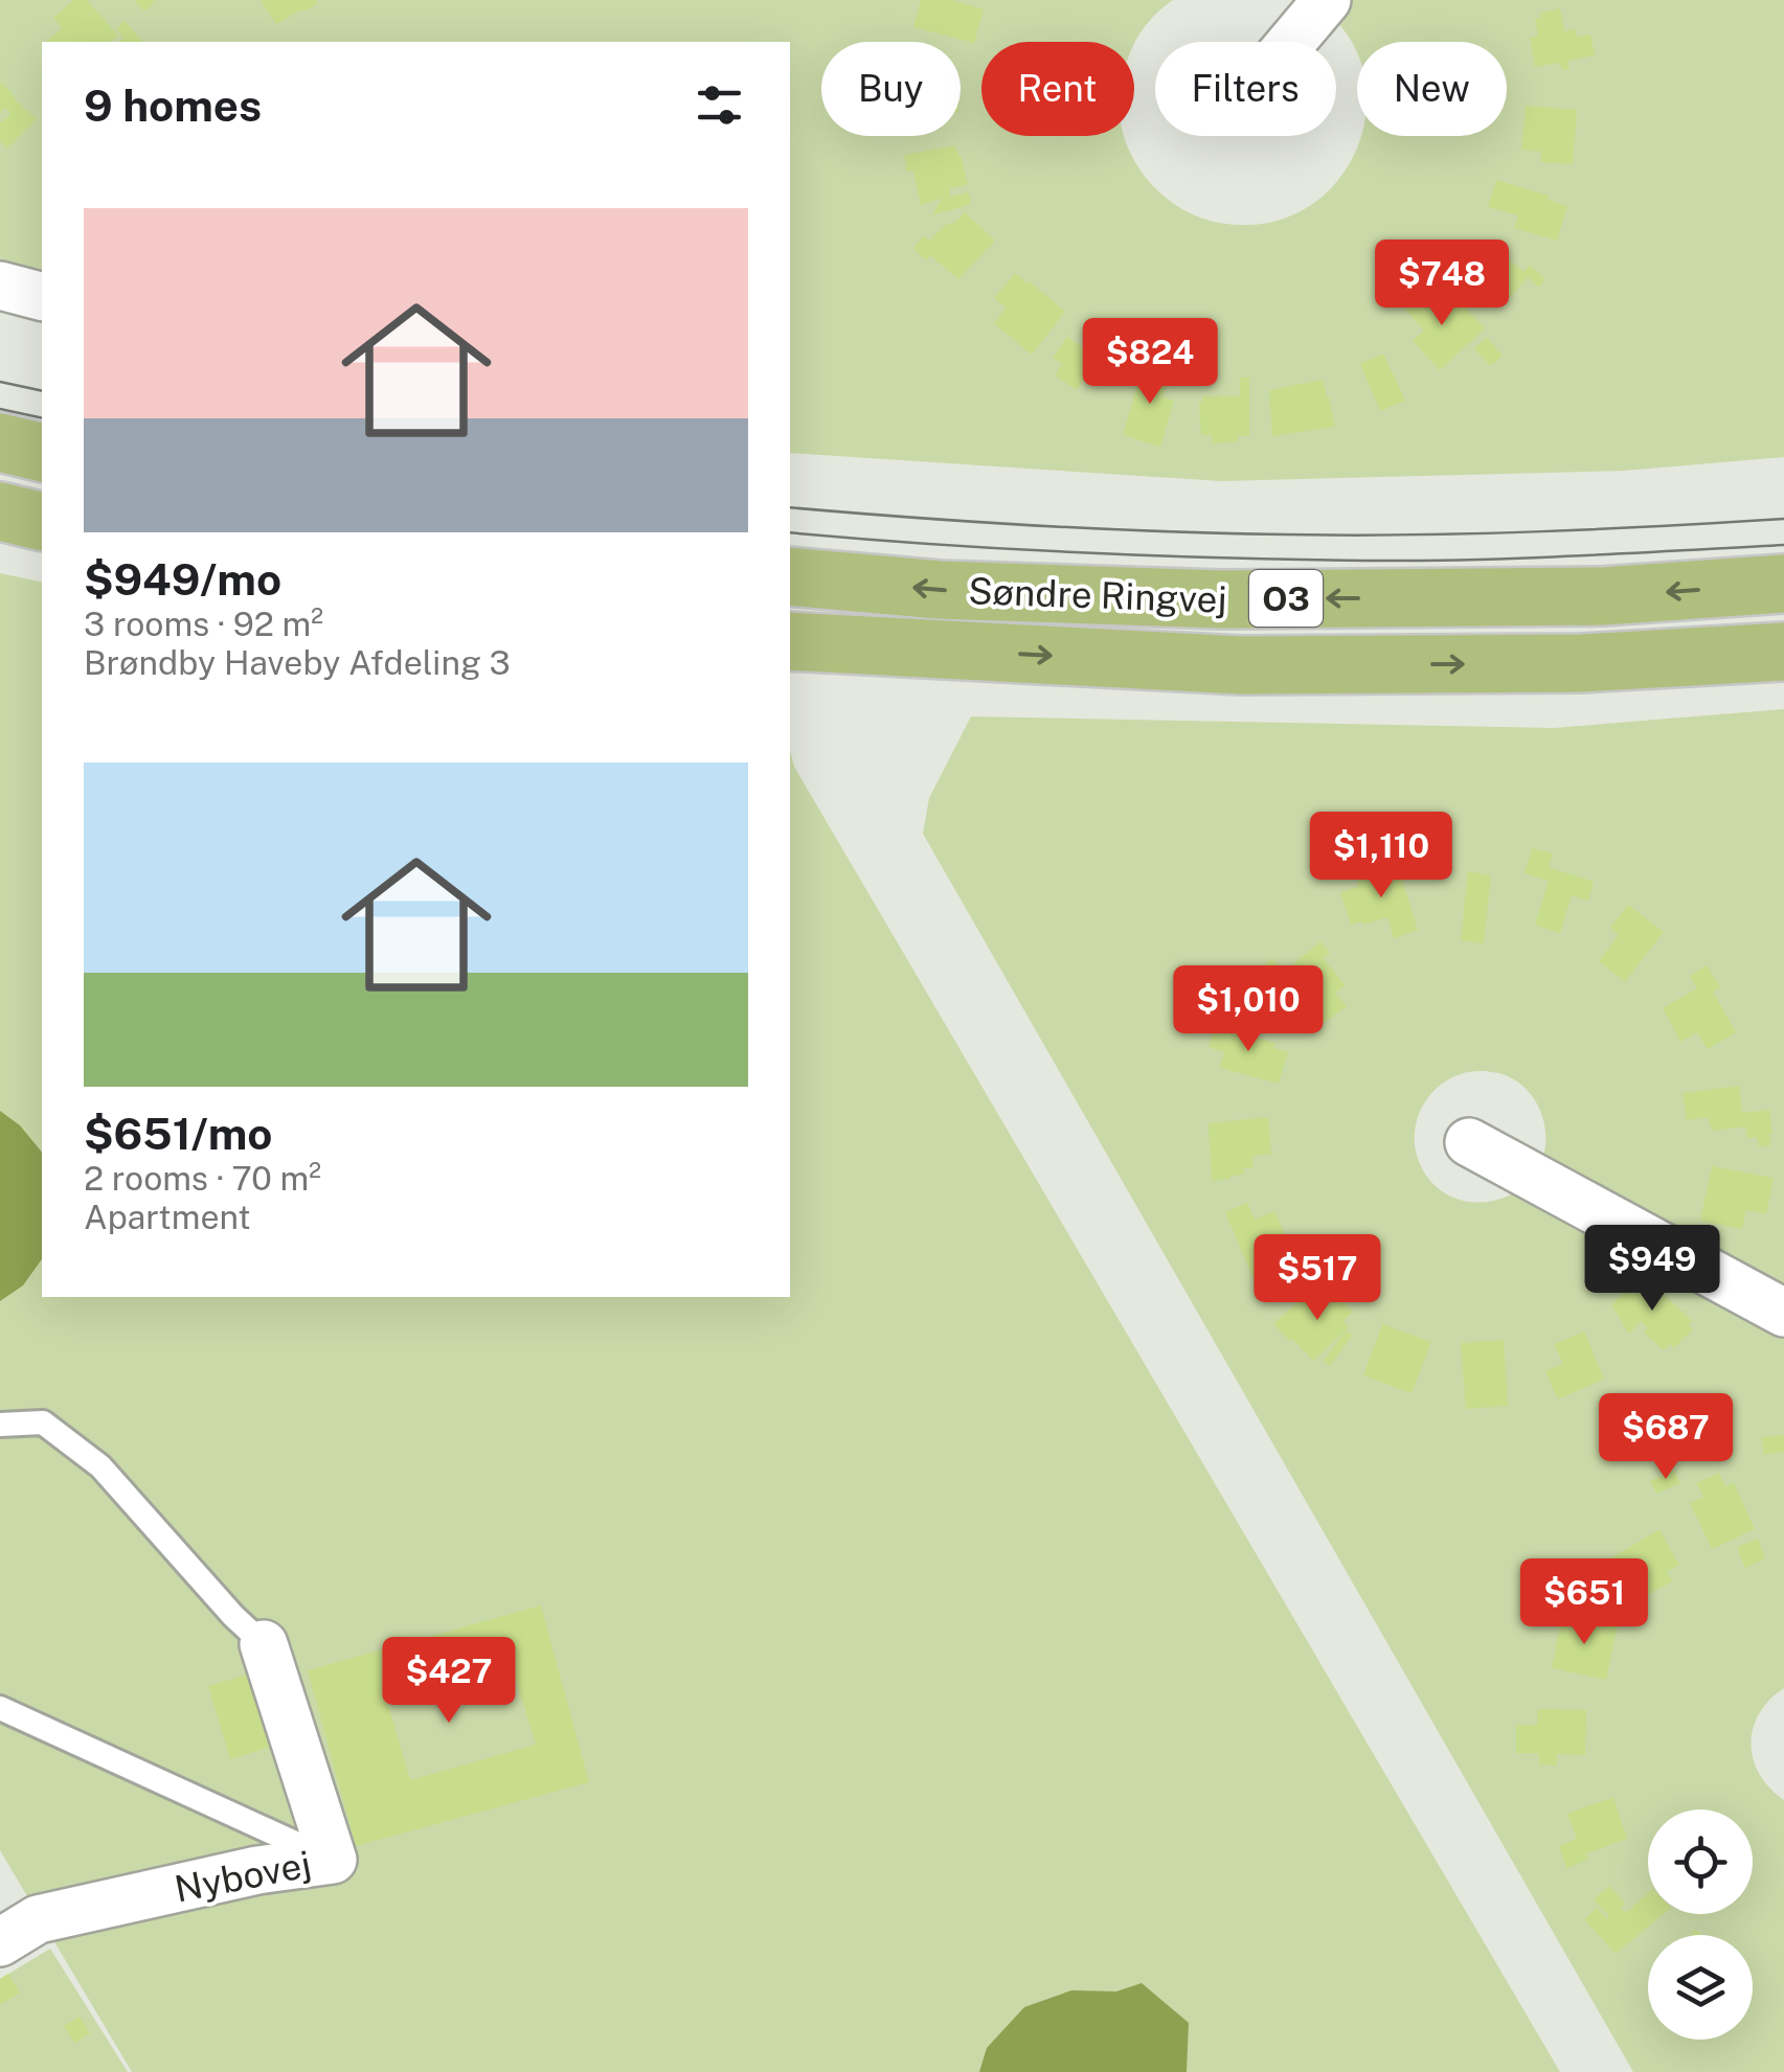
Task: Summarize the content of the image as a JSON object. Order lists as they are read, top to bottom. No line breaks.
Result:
{"streets":{"main road":["Søndre Ringvej","O3"],"street":["Nybovej"]},"page":{"chip":["Buy","Rent","Filters","New"],"heading":"9 homes","list":[{"name":"$949/mo","note":"3 rooms · 92 m² · Brøndby Haveby Afdeling 3"},{"name":"$651/mo","note":"2 rooms · 70 m² · Apartment"}],"price":["$748","$824","$1,110","$1,010","$949","$517","$687","$651","$427"]}}
